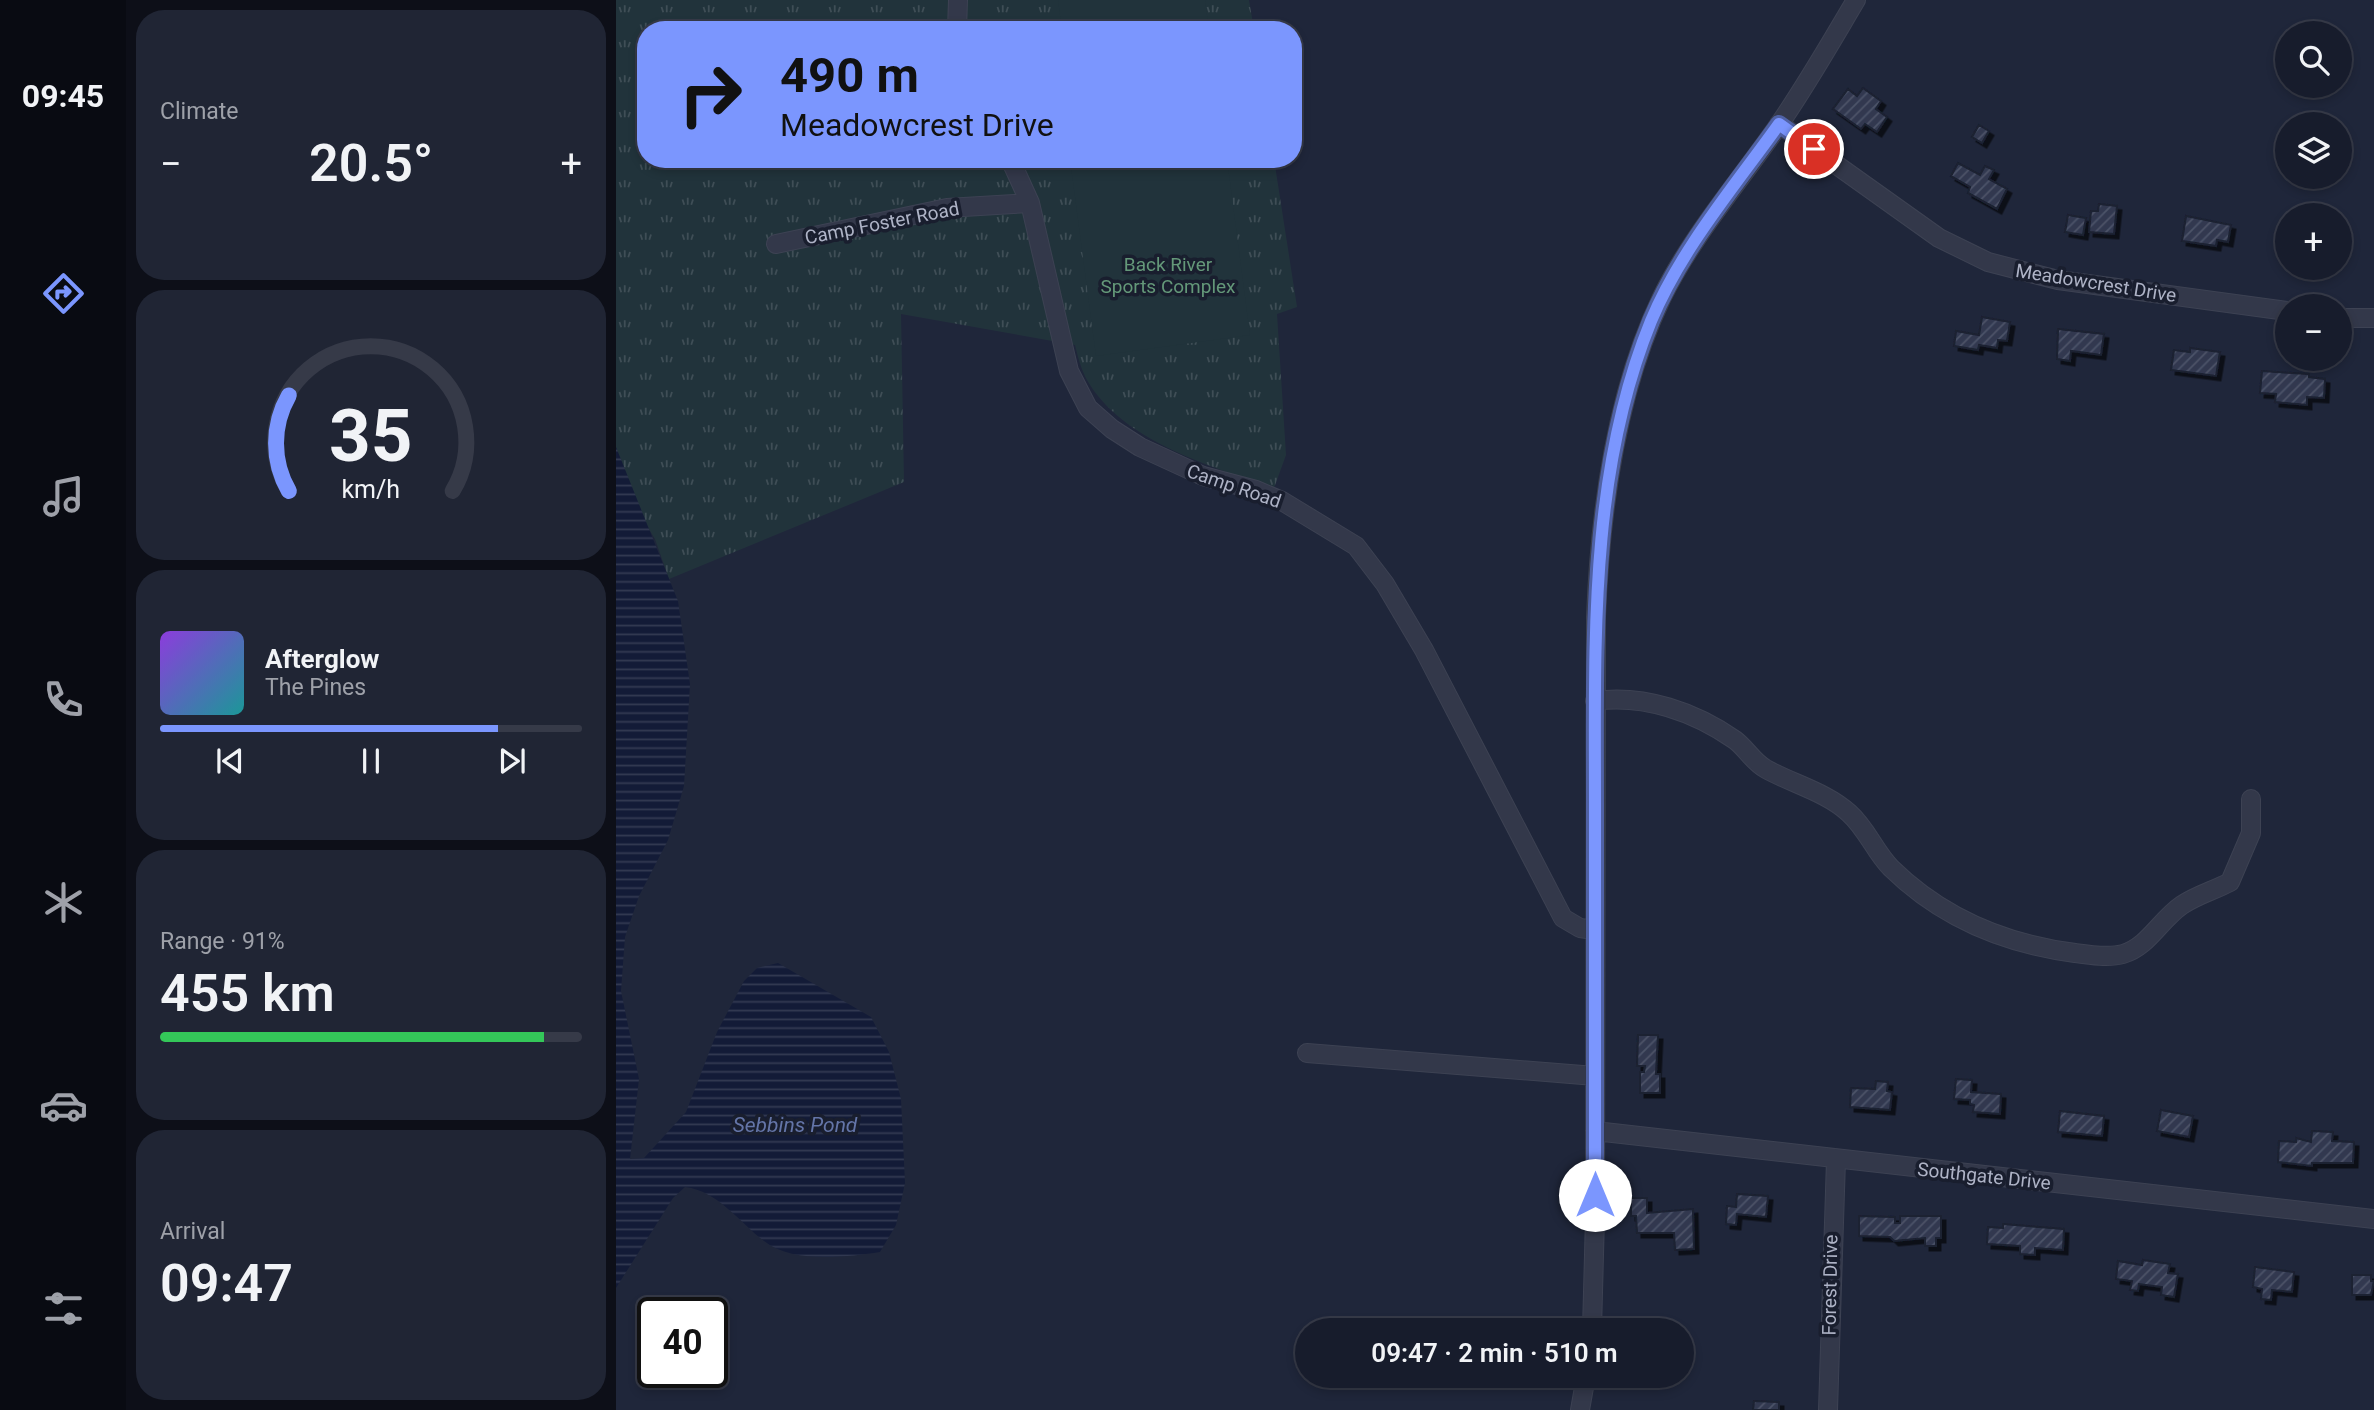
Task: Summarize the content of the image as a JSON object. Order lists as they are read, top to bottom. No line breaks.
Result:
{"streets":{"street":["Camp Foster Road","Meadowcrest Drive","Camp Road","Southgate Drive","Forest Drive"]},"crossings":[["Camp Foster Road","Camp Road"],["Southgate Drive","Forest Drive"]],"water":["Sebbins Pond"],"parks":["Back River Sports Complex"],"page":{"tabs":"09:45","tile":["Climate",["Range · 91%","455 km"],["Arrival","09:47"]],"map_buttons":["+","−"],"turn":["490 m","Meadowcrest Drive"],"heat":["−","20.5°","+"],"song":["Afterglow","The Pines"],"limit":"40","trip":"09:47 · 2 min · 510 m","gauge":["35","km/h"]}}
